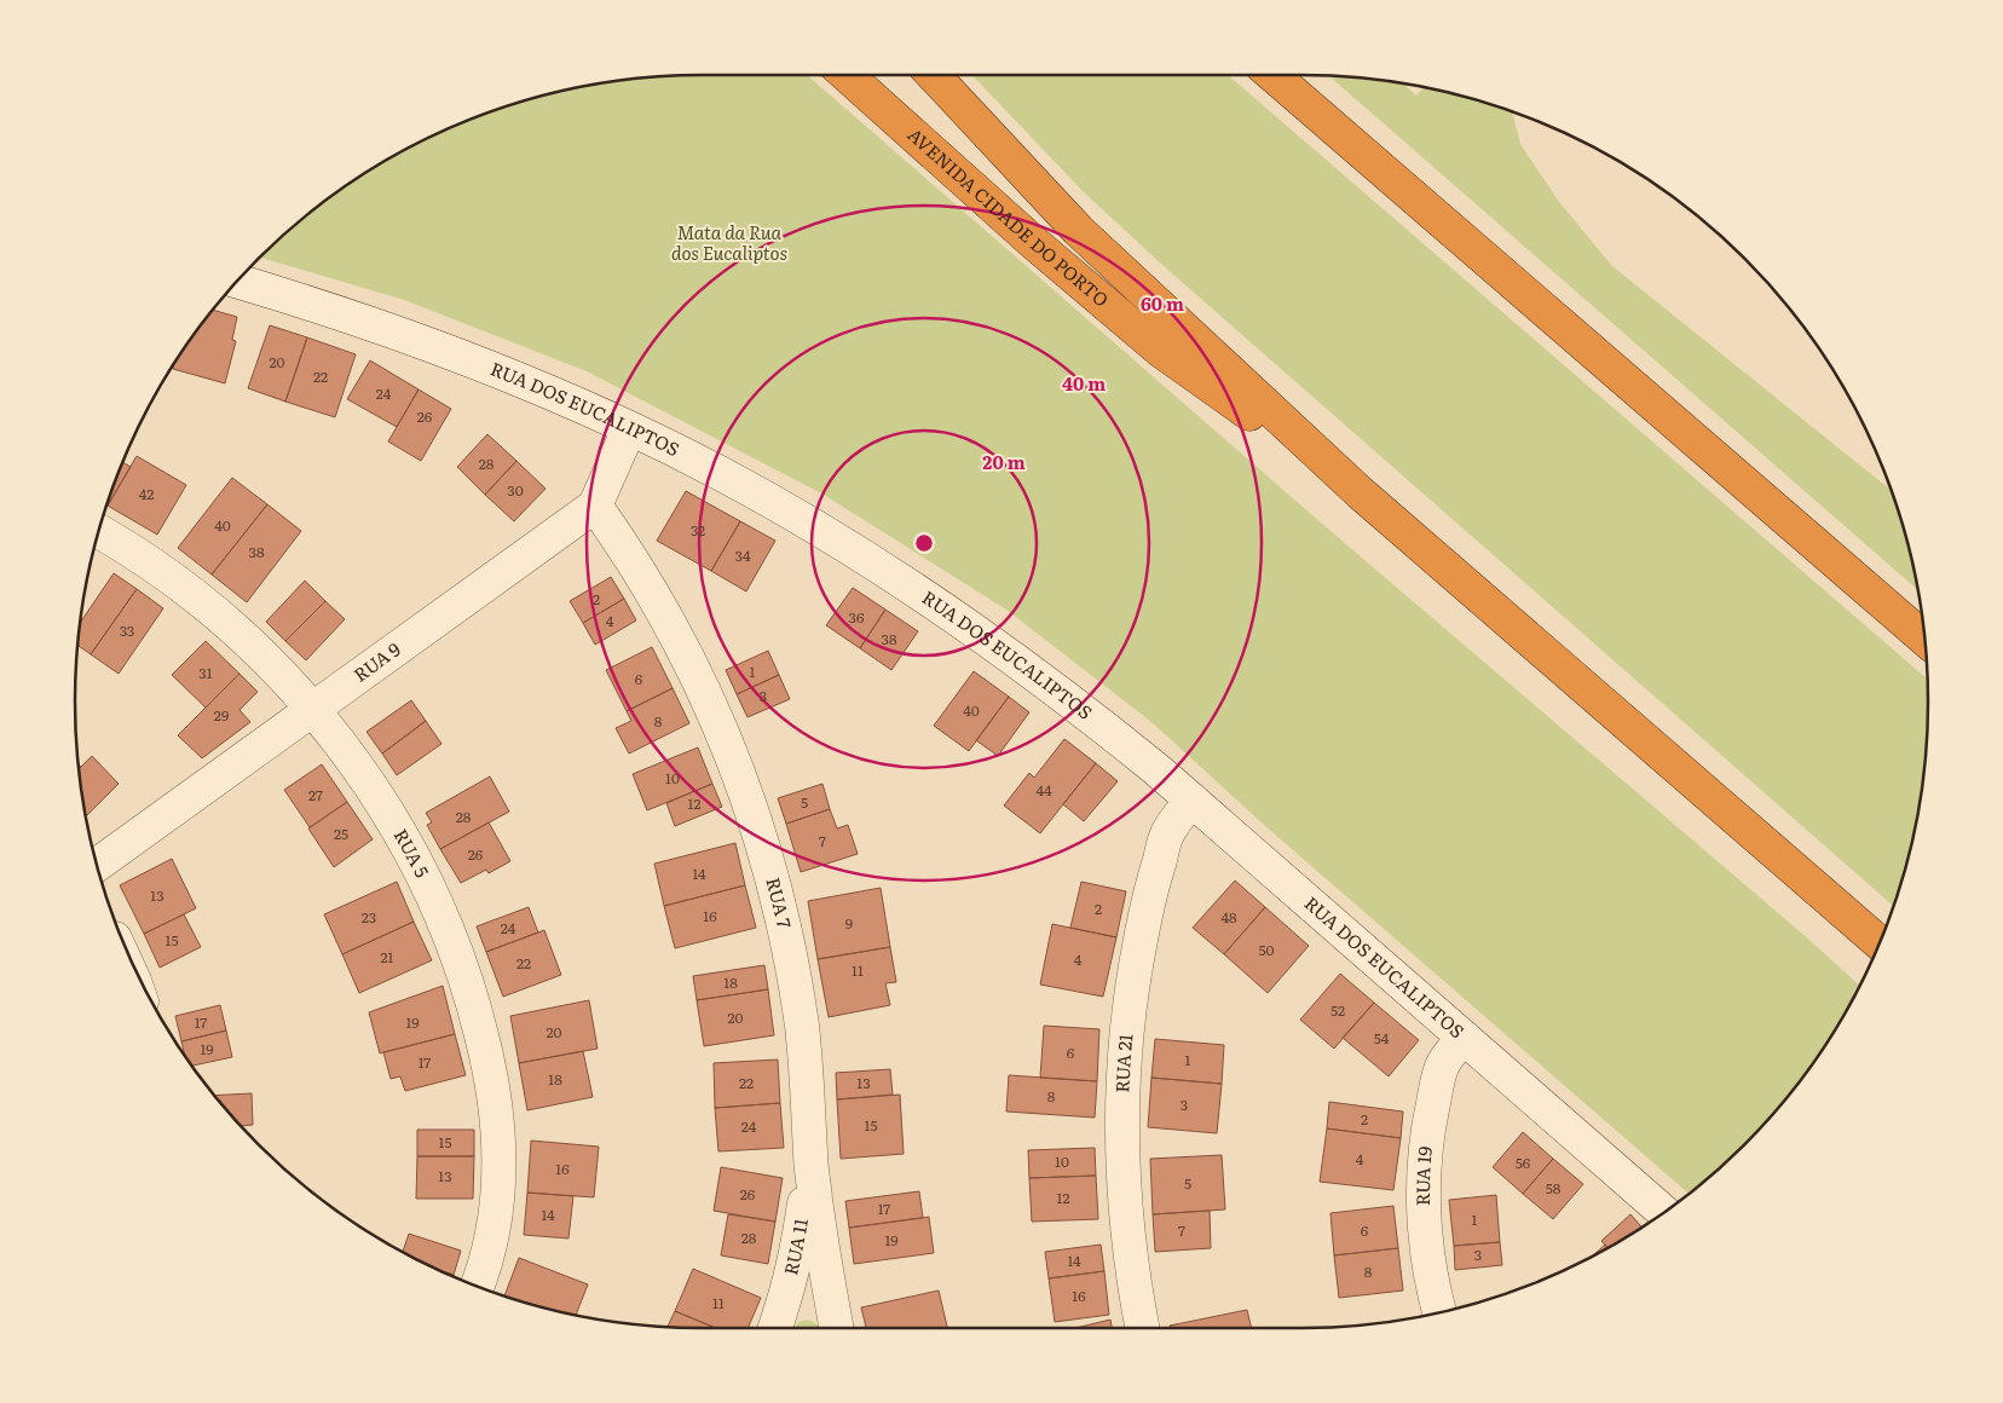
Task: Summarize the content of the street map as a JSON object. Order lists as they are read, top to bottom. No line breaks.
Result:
{"streets":{"highway":["AVENIDA CIDADE DO PORTO"],"street":["RUA DOS EUCALIPTOS","RUA 9","RUA 5","RUA 7","RUA 21","RUA 19","RUA 11"]},"crossings":[["RUA DOS EUCALIPTOS","RUA 21"],["RUA DOS EUCALIPTOS","RUA 19"],["RUA 9","RUA 5"],["RUA 9","RUA 7"],["RUA 7","RUA 11"]],"parks":["Mata da Rua dos Eucaliptos"],"house_numbers":["20","22","24","26","28","30","42","40","32","38","34","2","36","4","33","38","1","31","6","3","40","29","8","10","44","27","5","12","28","25","7","26","14","13","2","16","23","48","9","24","15","50","21","4","22","11","18","52","20","17","19","20","54","19","6","1","17","18","22","13","8","3","2","15","24","15","4","10","56","16","13","5","58","26","12","17","14","1","7","6","28","19","3","14","8","16","11"],"rings":["60 m","40 m","20 m"]}
